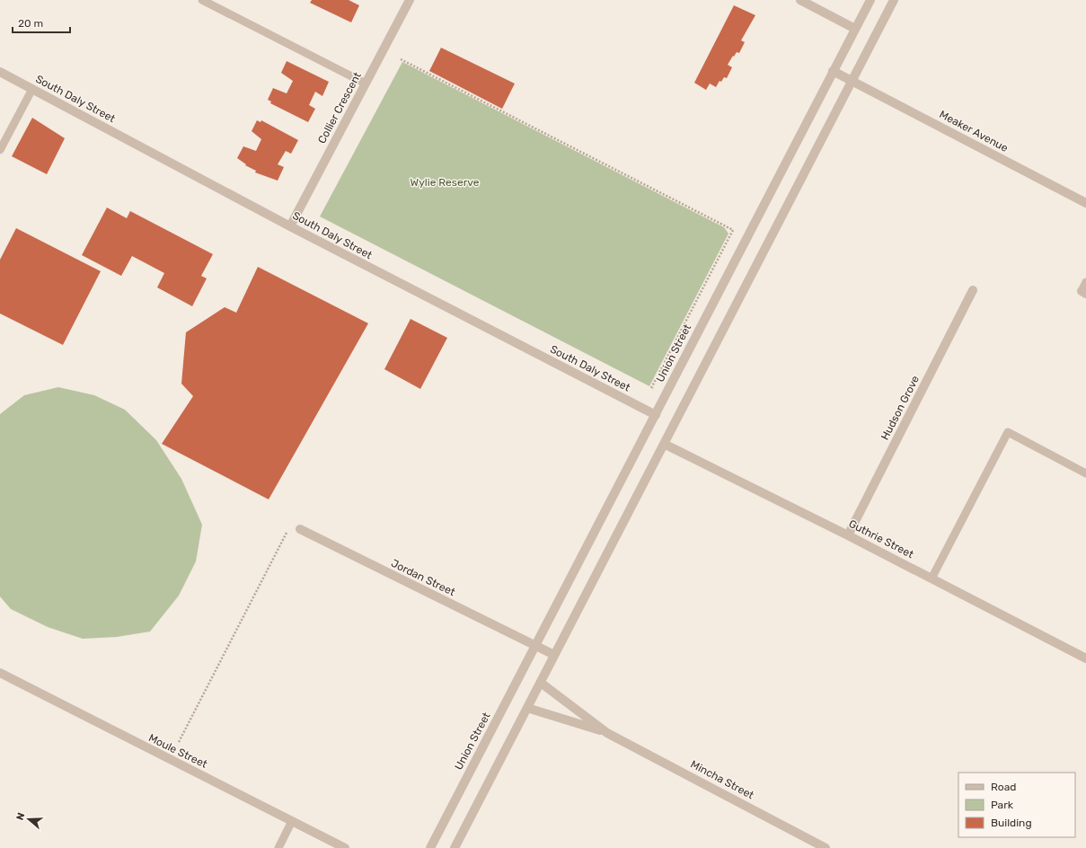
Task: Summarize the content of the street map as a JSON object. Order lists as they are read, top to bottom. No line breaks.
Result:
{"streets":{"street":["South Daly Street","Collier Crescent","Meaker Avenue","Union Street","Hudson Grove","Guthrie Street","Jordan Street","Moule Street","Mincha Street"]},"crossings":[["South Daly Street","Collier Crescent"],["South Daly Street","Union Street"],["Union Street","Jordan Street"],["Hudson Grove","Guthrie Street"]],"parks":["Wylie Reserve"],"legend":["Road","Park","Building"],"scale_bar":"20 m","north":"left"}
